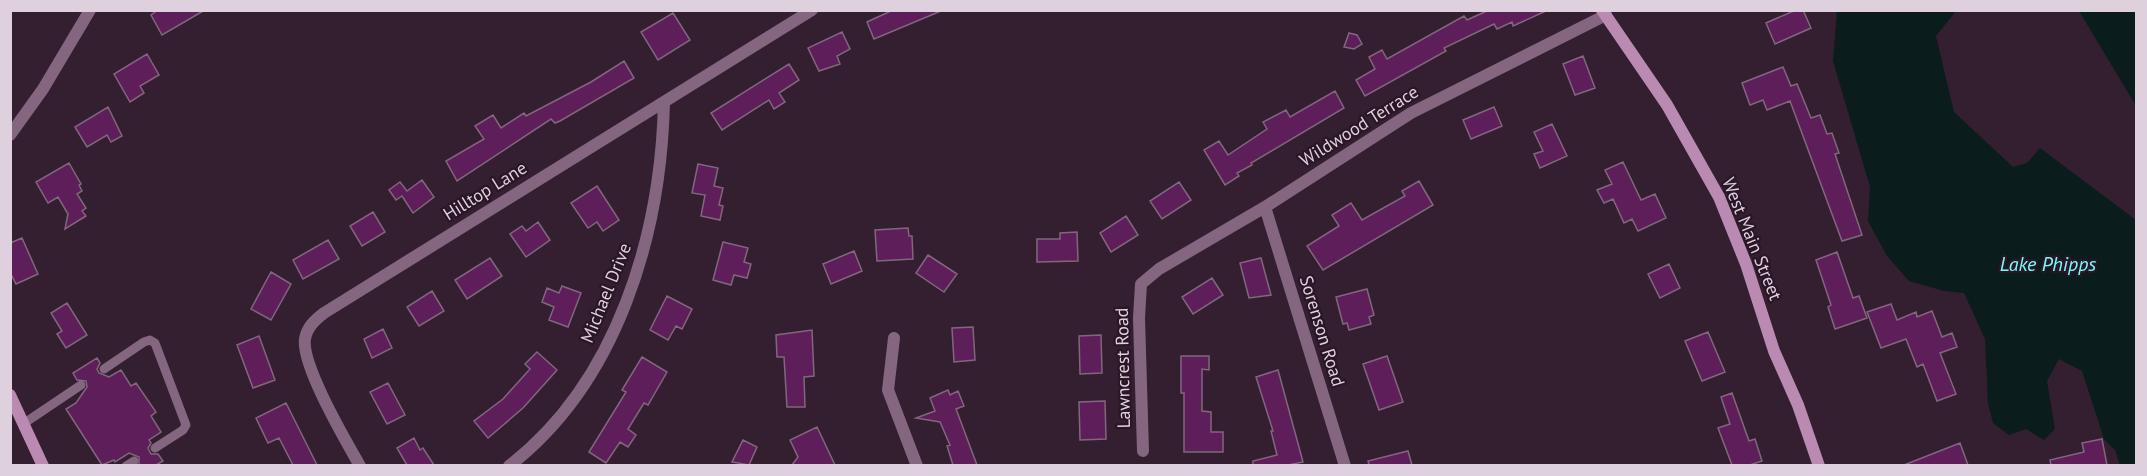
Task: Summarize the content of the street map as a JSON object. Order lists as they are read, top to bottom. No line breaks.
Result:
{"streets":{"street":["Wildwood Terrace","Hilltop Lane","West Main Street","Michael Drive","Sorenson Road","Lawncrest Road"]},"crossings":[["Wildwood Terrace","West Main Street"],["Wildwood Terrace","Sorenson Road"],["Wildwood Terrace","Lawncrest Road"],["Hilltop Lane","Michael Drive"]],"water":["Lake Phipps"]}
